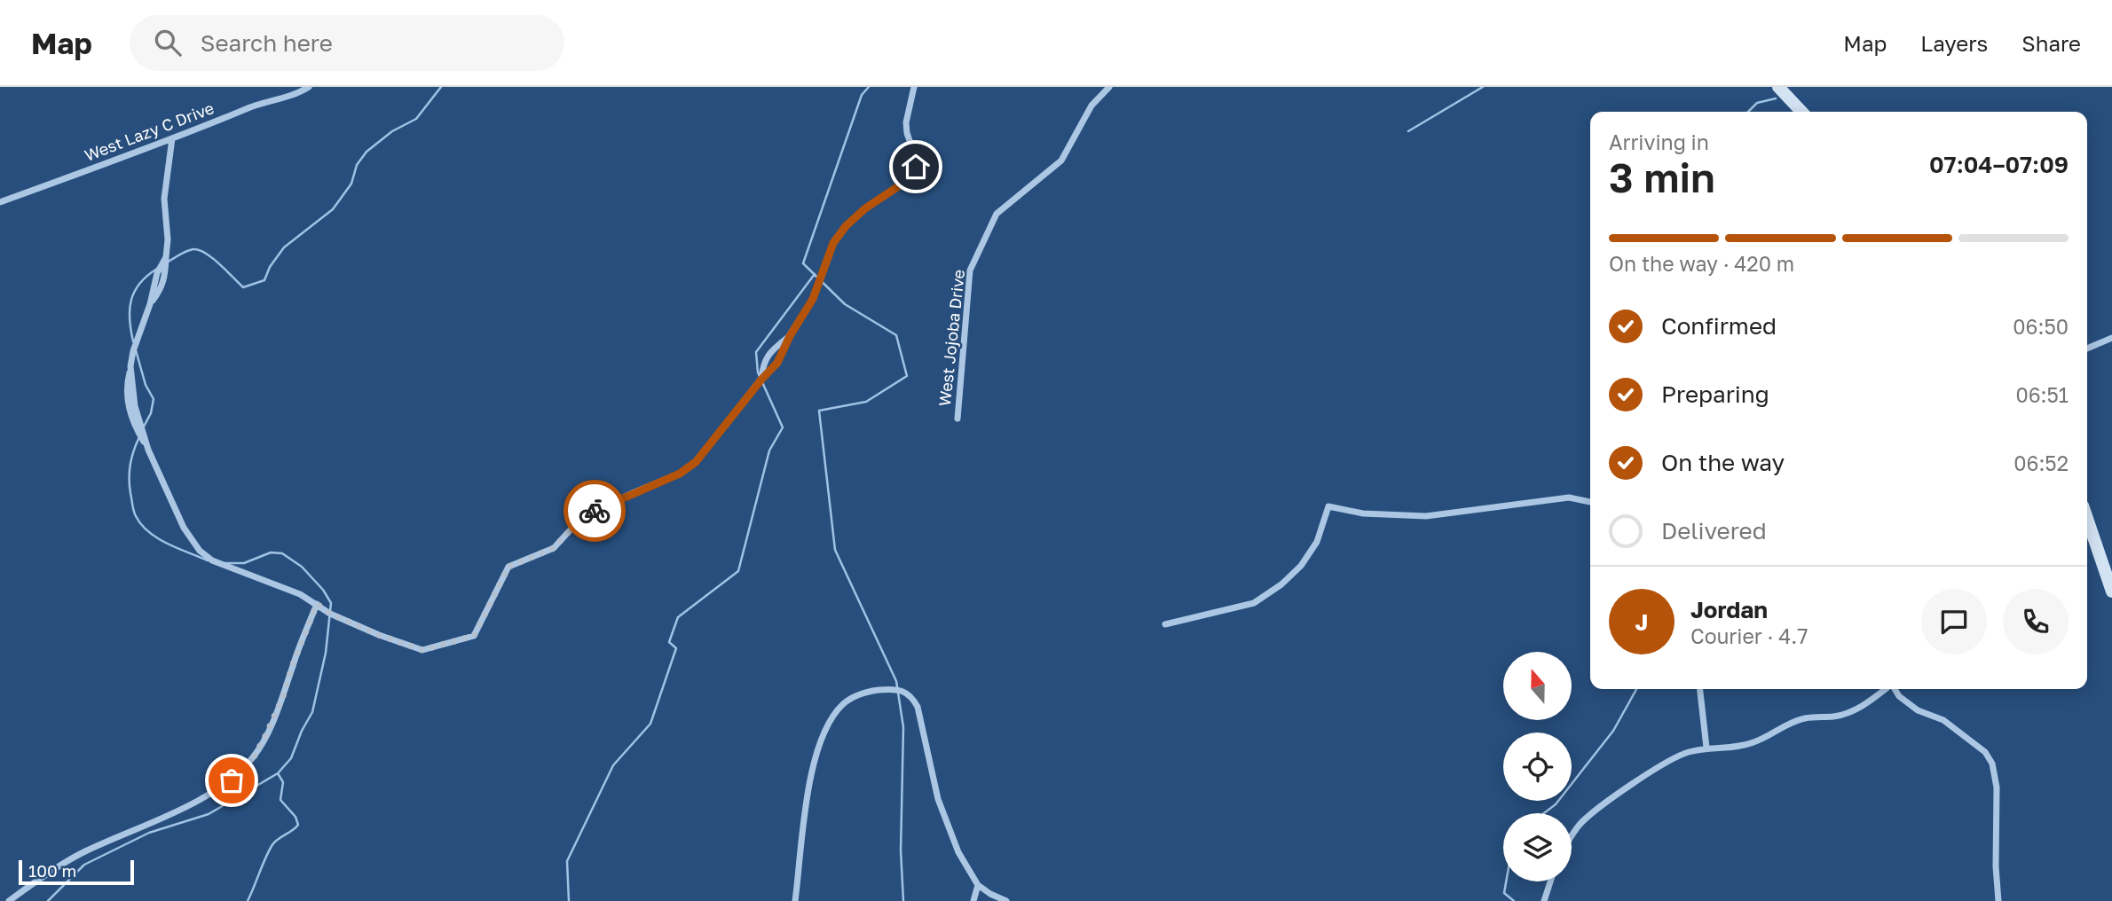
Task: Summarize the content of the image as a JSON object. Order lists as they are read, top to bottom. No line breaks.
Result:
{"streets":{"street":["West Lazy C Drive","West Jojoba Drive"]},"scale_bar":"100 m","north":"top","page":{"header":"Map","search":"Search here","nav":["Map","Layers","Share"],"heading":["3 min","Arriving in","07:04–07:09"],"panel":["Jordan","Courier · 4.7"],"bar":"On the way · 420 m","list":[["Confirmed","06:50"],["Preparing","06:51"],["On the way","06:52"],"Delivered"],"round":"J","scale":"100 m"}}
